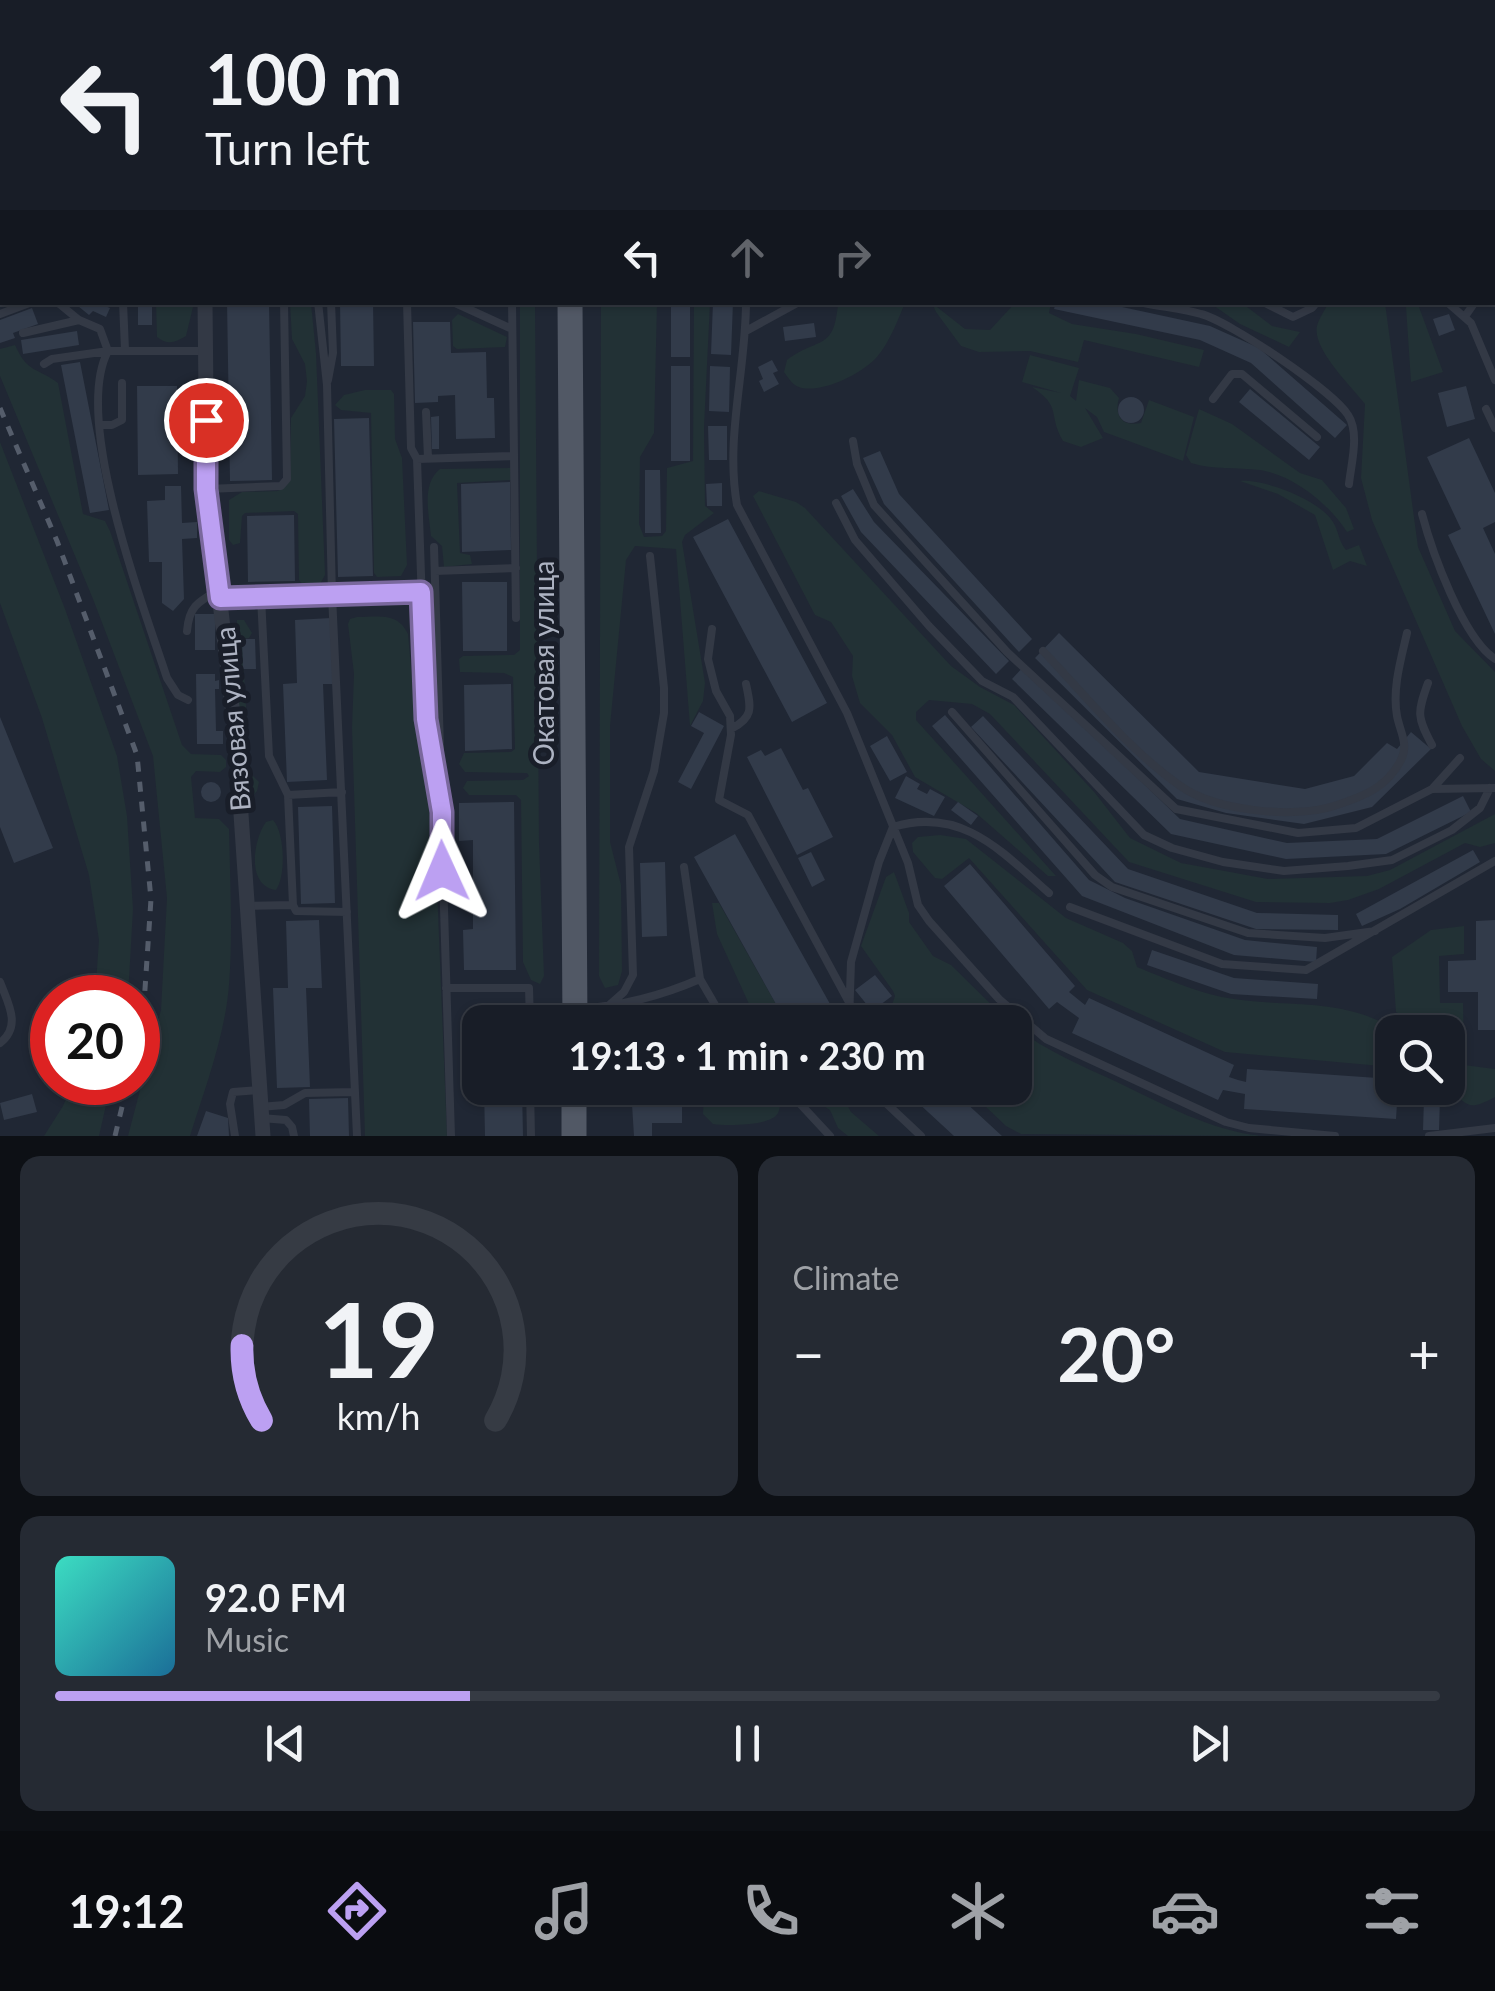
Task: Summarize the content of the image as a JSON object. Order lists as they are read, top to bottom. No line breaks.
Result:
{"streets":{"main road":["Окатовая улица"],"street":["Вязовая улица"]},"page":{"turn":["100 m","Turn left"],"limit":"20","trip":"19:13 · 1 min · 230 m","tile":"Climate","heat":["−","20°","+"],"song":["92.0 FM","Music"],"tabs":"19:12","gauge":["19","km/h"]}}
